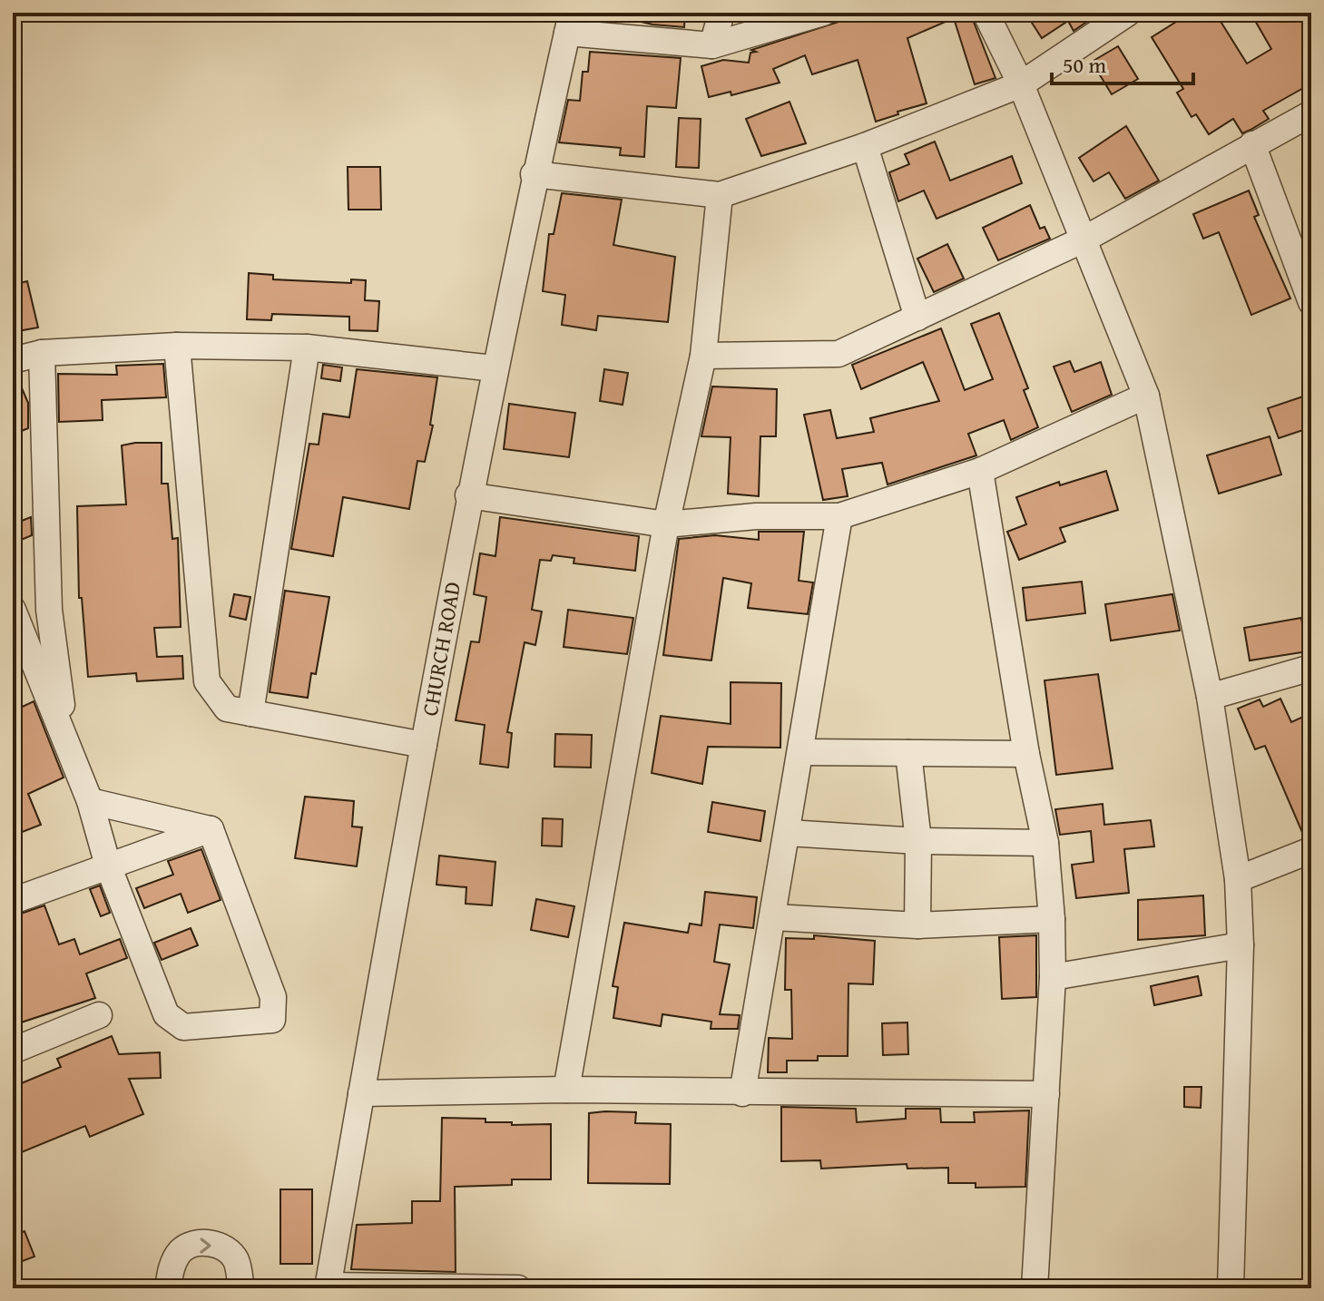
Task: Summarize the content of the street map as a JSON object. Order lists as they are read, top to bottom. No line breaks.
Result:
{"streets":{"street":["CHURCH ROAD"]},"scale_bar":"50 m"}
